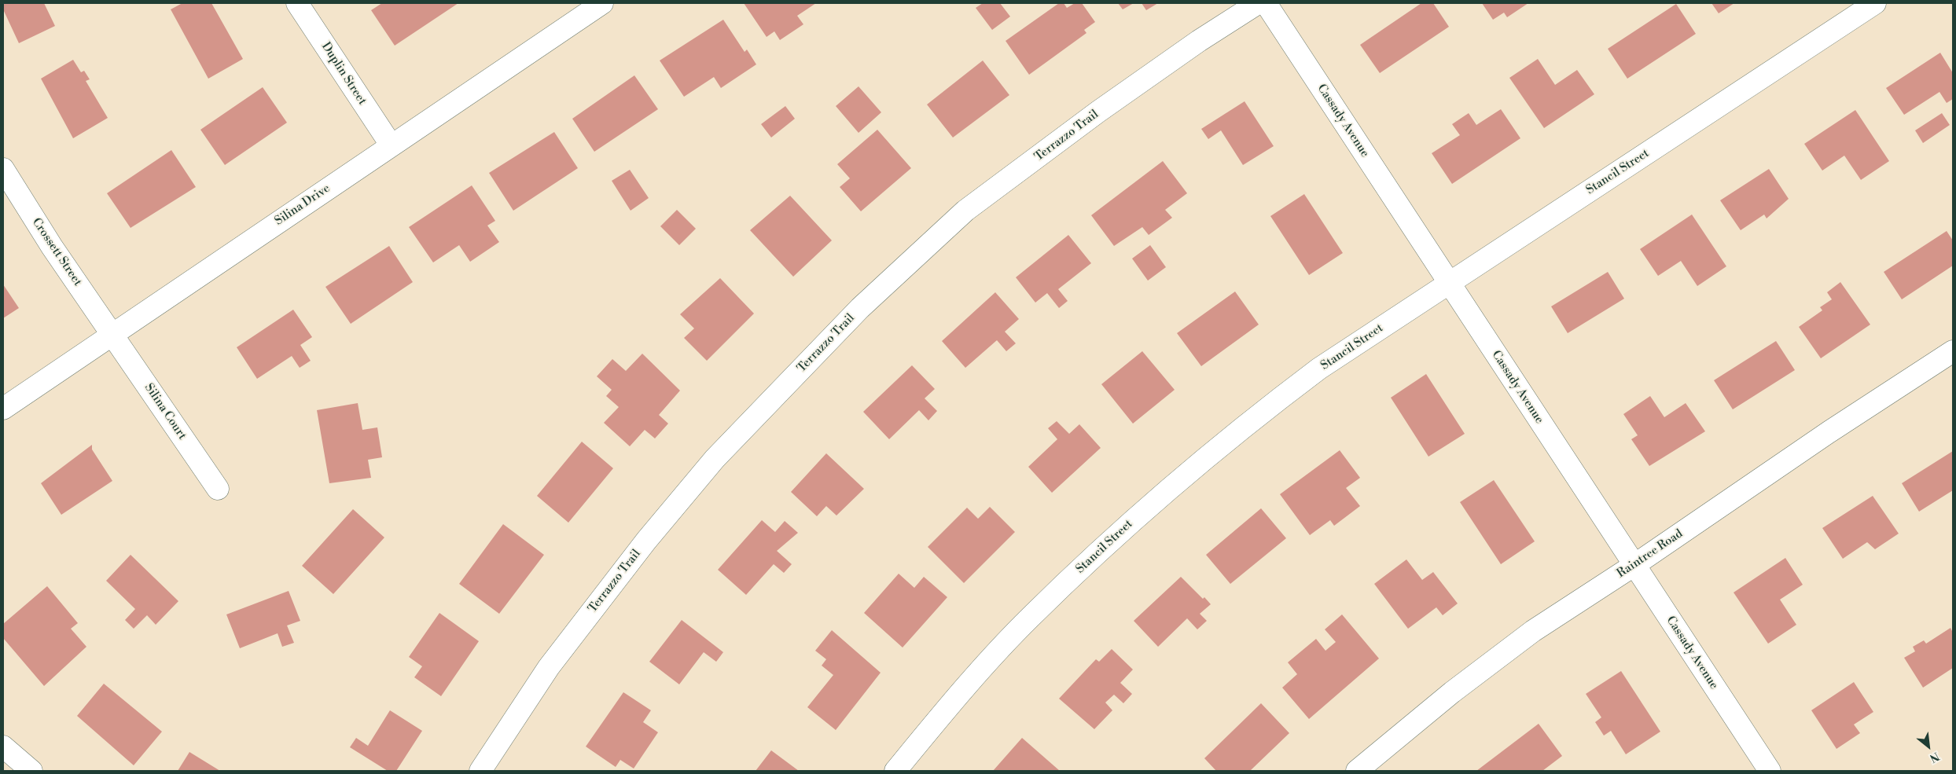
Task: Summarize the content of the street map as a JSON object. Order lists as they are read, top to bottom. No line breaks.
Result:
{"streets":{"street":["Duplin Street","Cassady Avenue","Terrazzo Trail","Stancil Street","Silina Drive","Crossett Street","Silina Court","Raintree Road"]},"crossings":[["Duplin Street","Silina Drive"],["Cassady Avenue","Stancil Street"],["Cassady Avenue","Raintree Road"],["Silina Drive","Crossett Street"],["Silina Drive","Silina Court"],["Crossett Street","Silina Court"]],"north":"bottom right"}
